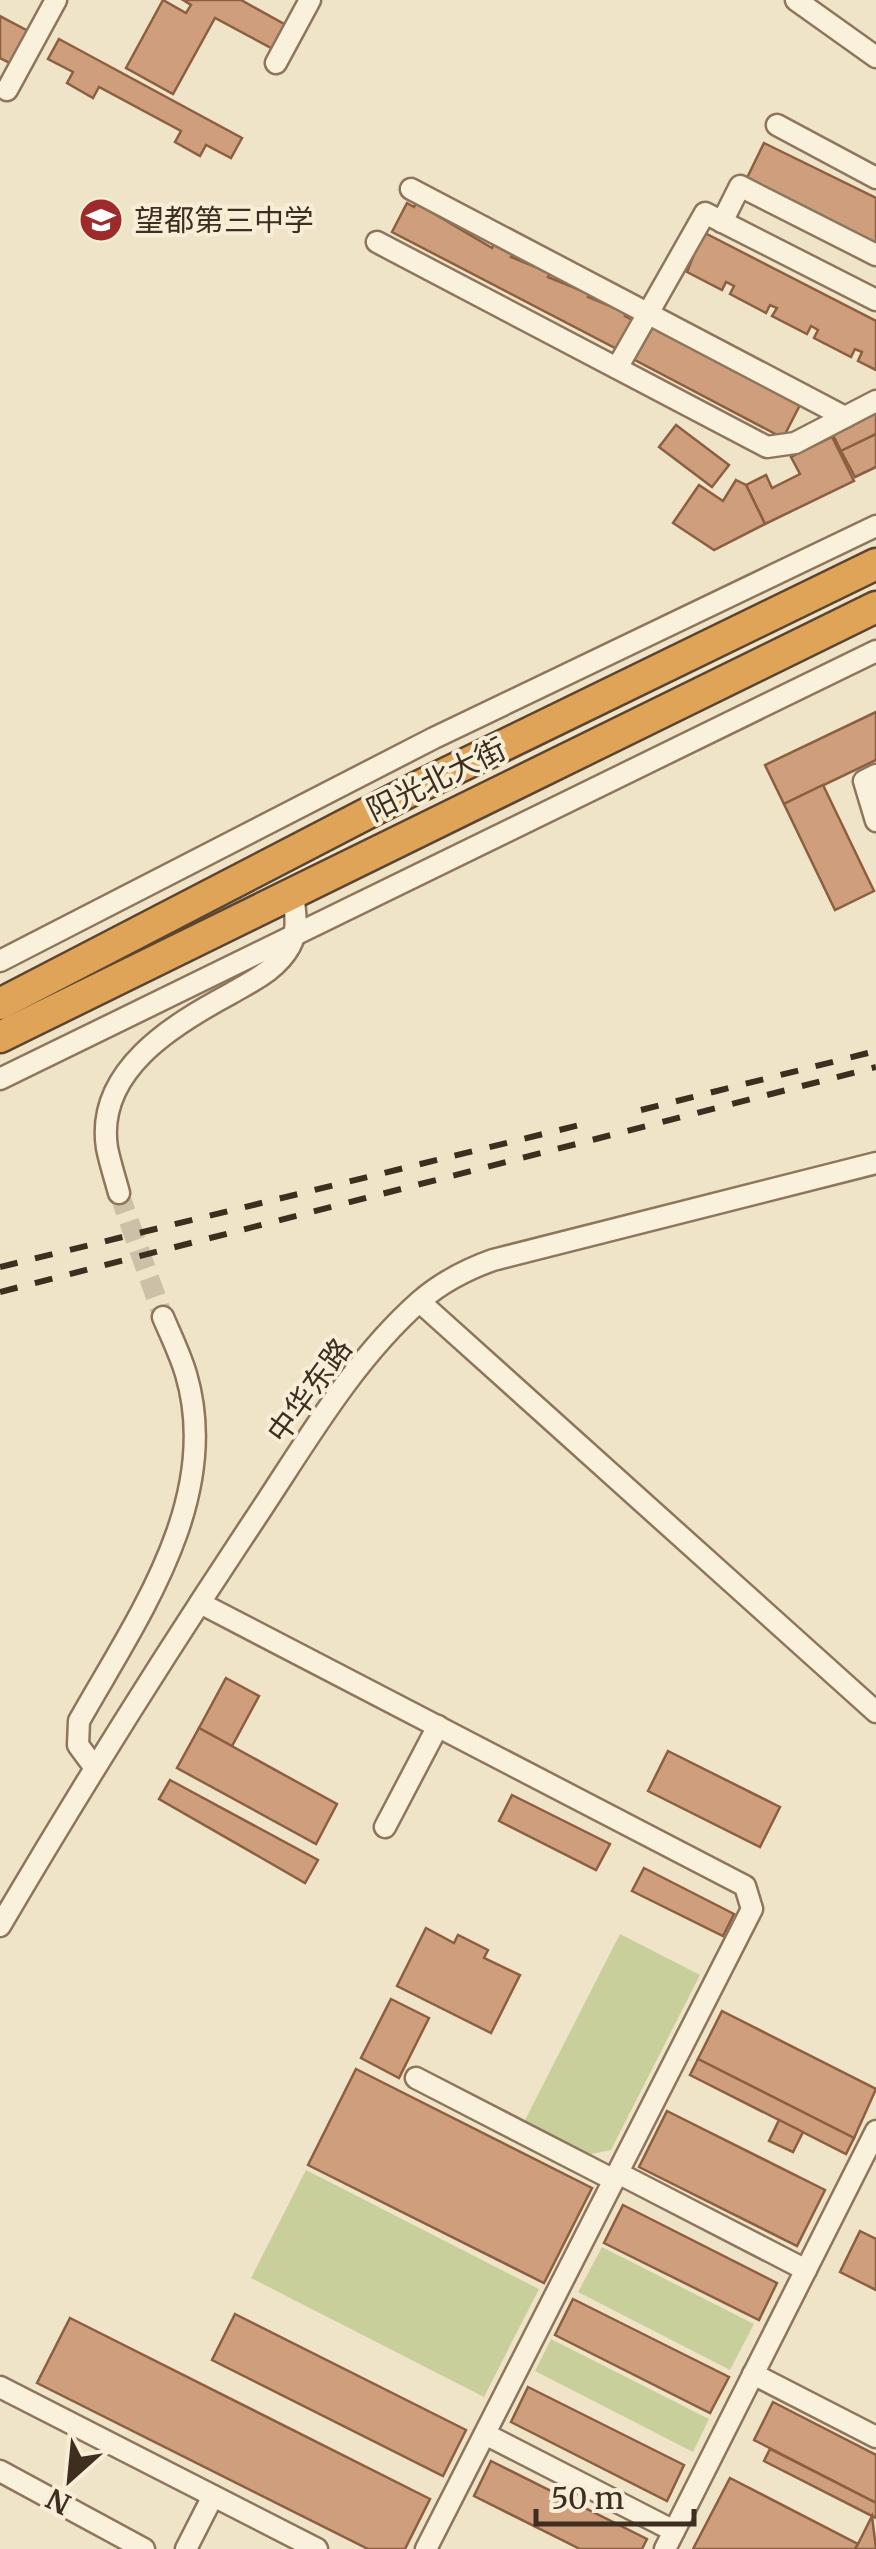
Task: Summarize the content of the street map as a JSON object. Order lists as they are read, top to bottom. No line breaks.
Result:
{"streets":{"highway":["阳光北大街"],"street":["中华东路"]},"places":{"school or university":["望都第三中学"]},"scale_bar":"50 m","north":"bottom left"}
